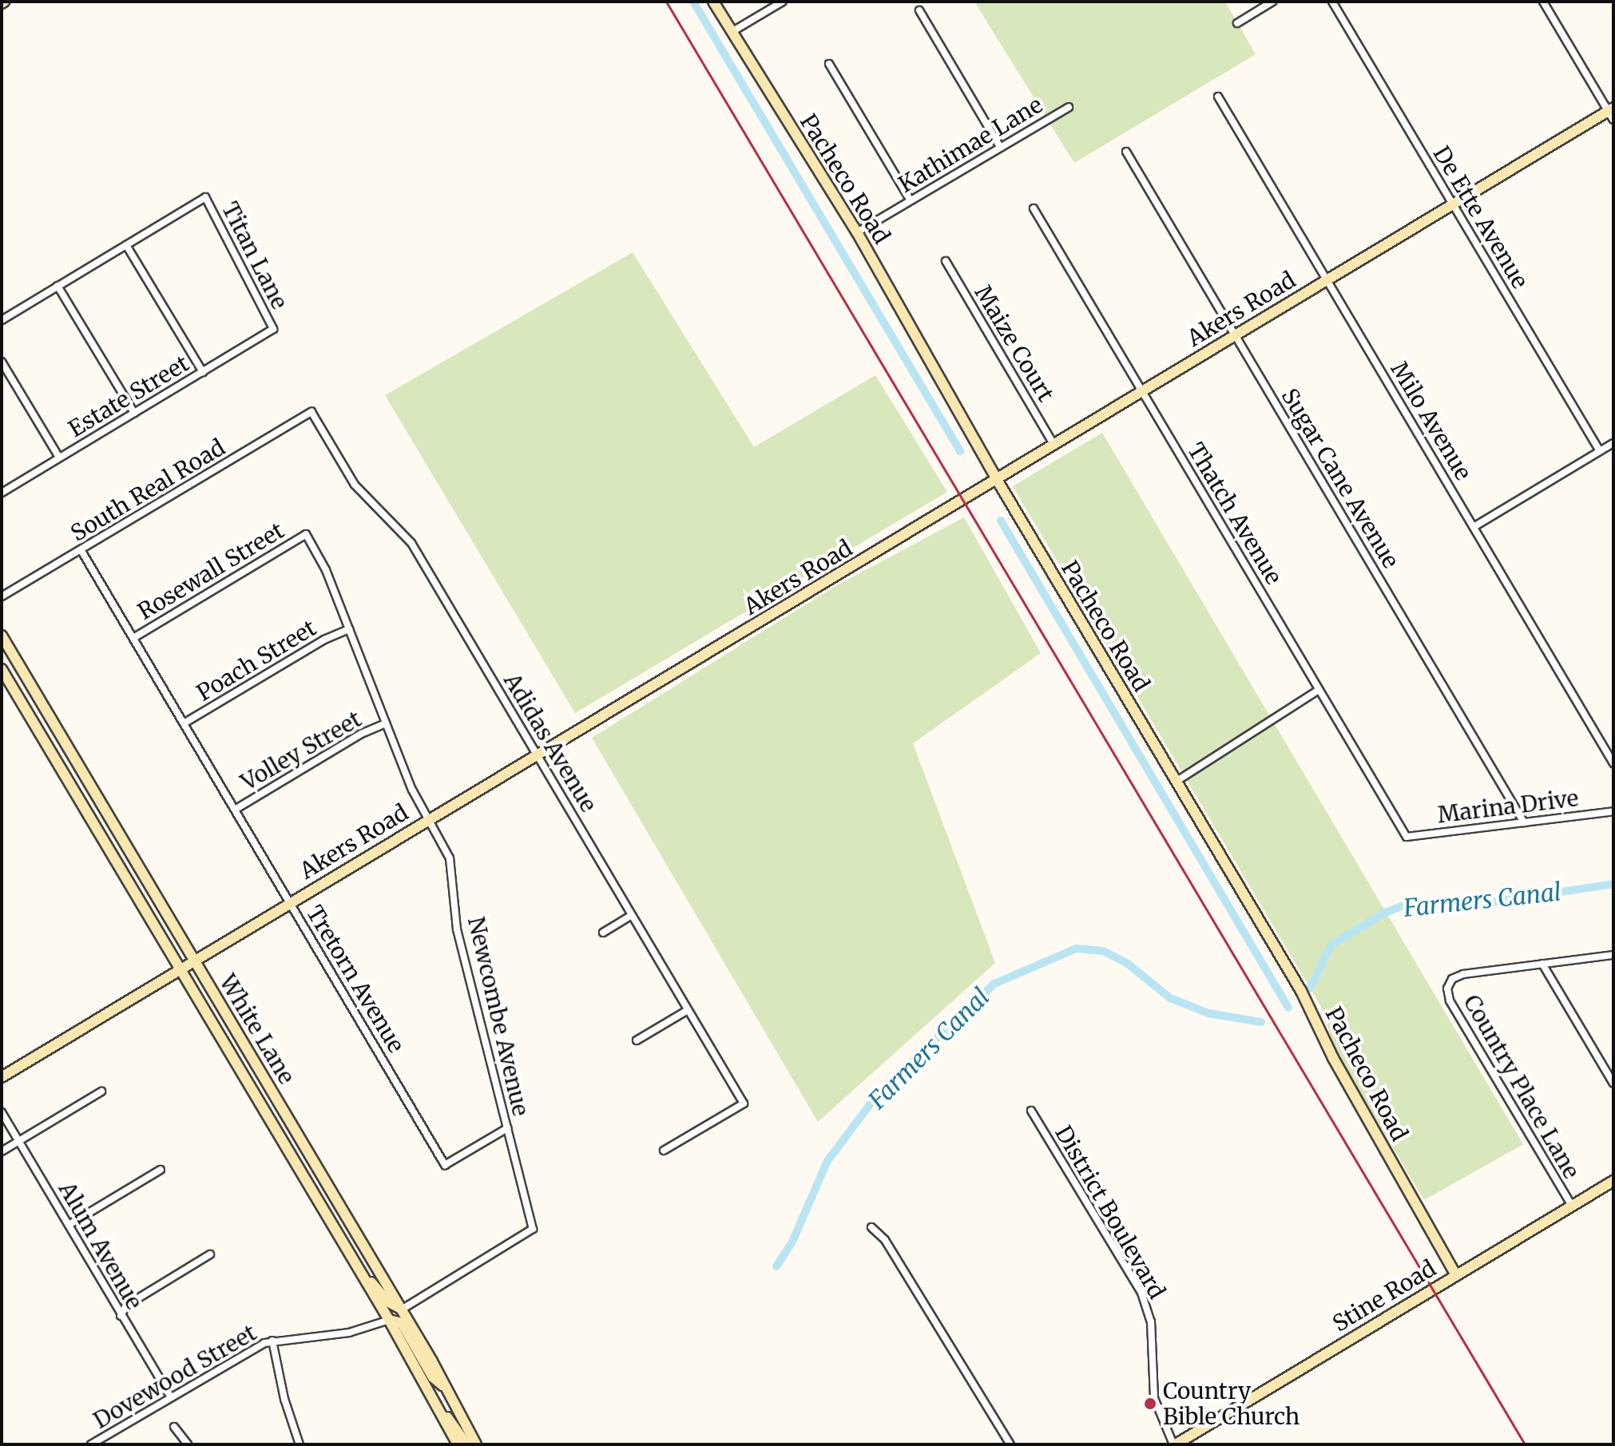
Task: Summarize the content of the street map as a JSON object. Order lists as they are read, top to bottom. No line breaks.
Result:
{"streets":{"street":["Kathimae Lane","Pacheco Road","De Ette Avenue","Titan Lane","Akers Road","Maize Court","Estate Street","Milo Avenue","Sugar Cane Avenue","South Real Road","Thatch Avenue","Rosewall Street","Poach Street","Adidas Avenue","Volley Street","Marina Drive","Tretorn Avenue","Newcombe Avenue","White Lane","Country Place Lane","District Boulevard","Alum Avenue","Stine Road","Dovewood Street"]},"crossings":[["Kathimae Lane","Pacheco Road"],["Pacheco Road","Akers Road"],["Pacheco Road","Stine Road"],["De Ette Avenue","Akers Road"],["Titan Lane","Estate Street"],["Akers Road","Maize Court"],["Akers Road","Milo Avenue"],["Akers Road","Sugar Cane Avenue"],["Akers Road","Thatch Avenue"],["Akers Road","Adidas Avenue"],["Akers Road","Tretorn Avenue"],["Akers Road","Newcombe Avenue"],["Akers Road","White Lane"],["Sugar Cane Avenue","Marina Drive"],["South Real Road","Adidas Avenue"],["South Real Road","Tretorn Avenue"],["Thatch Avenue","Marina Drive"],["Rosewall Street","Tretorn Avenue"],["Rosewall Street","Newcombe Avenue"],["Poach Street","Tretorn Avenue"],["Poach Street","Newcombe Avenue"],["Volley Street","Tretorn Avenue"],["Volley Street","Newcombe Avenue"],["Tretorn Avenue","Newcombe Avenue"],["Newcombe Avenue","White Lane"],["White Lane","Dovewood Street"],["Country Place Lane","Stine Road"],["District Boulevard","Stine Road"],["Alum Avenue","Dovewood Street"]],"water":["Farmers Canal"],"places":["Country Bible Church"]}
